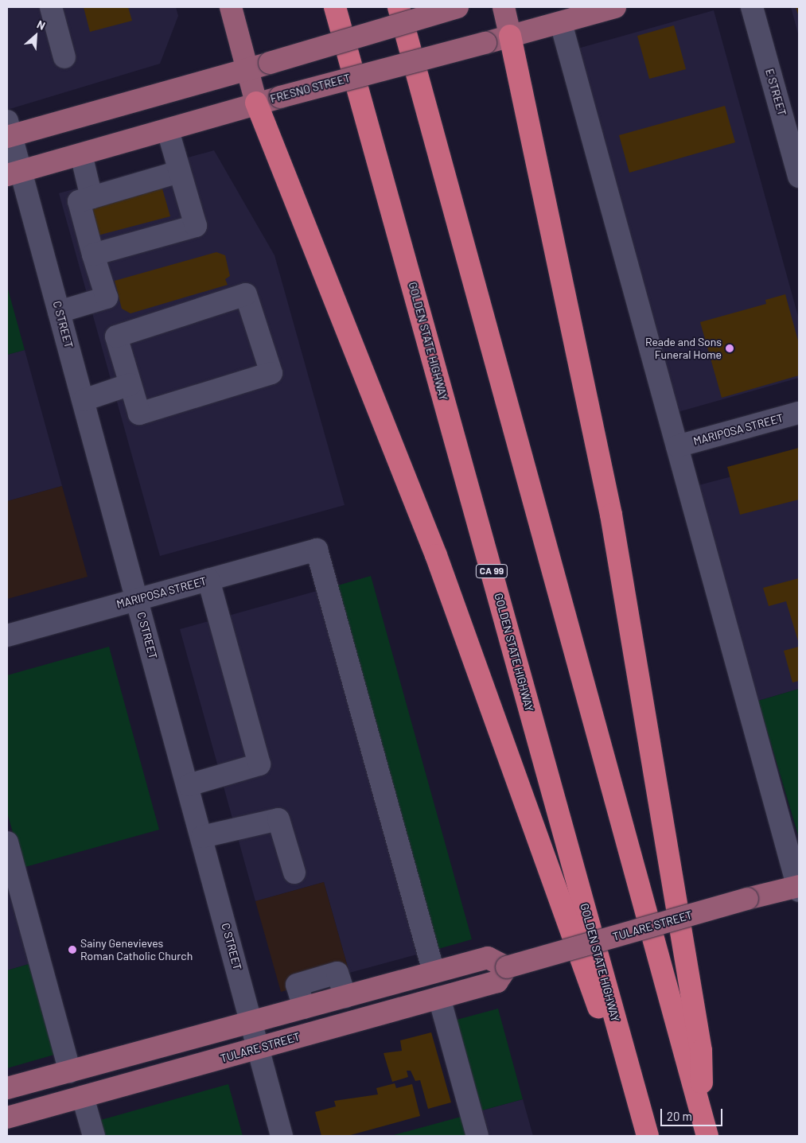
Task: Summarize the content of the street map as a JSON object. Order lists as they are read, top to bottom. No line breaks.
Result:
{"streets":{"highway":["GOLDEN STATE HIGHWAY","CA 99"],"main road":["FRESNO STREET","TULARE STREET"],"street":["E STREET","C STREET","MARIPOSA STREET"]},"crossings":[["FRESNO STREET","C STREET"],["C STREET","MARIPOSA STREET"],["C STREET","TULARE STREET"]],"places":["Reade and Sons Funeral Home","Sainy Genevieves Roman Catholic Church"],"scale_bar":"20 m","north":"top right"}
